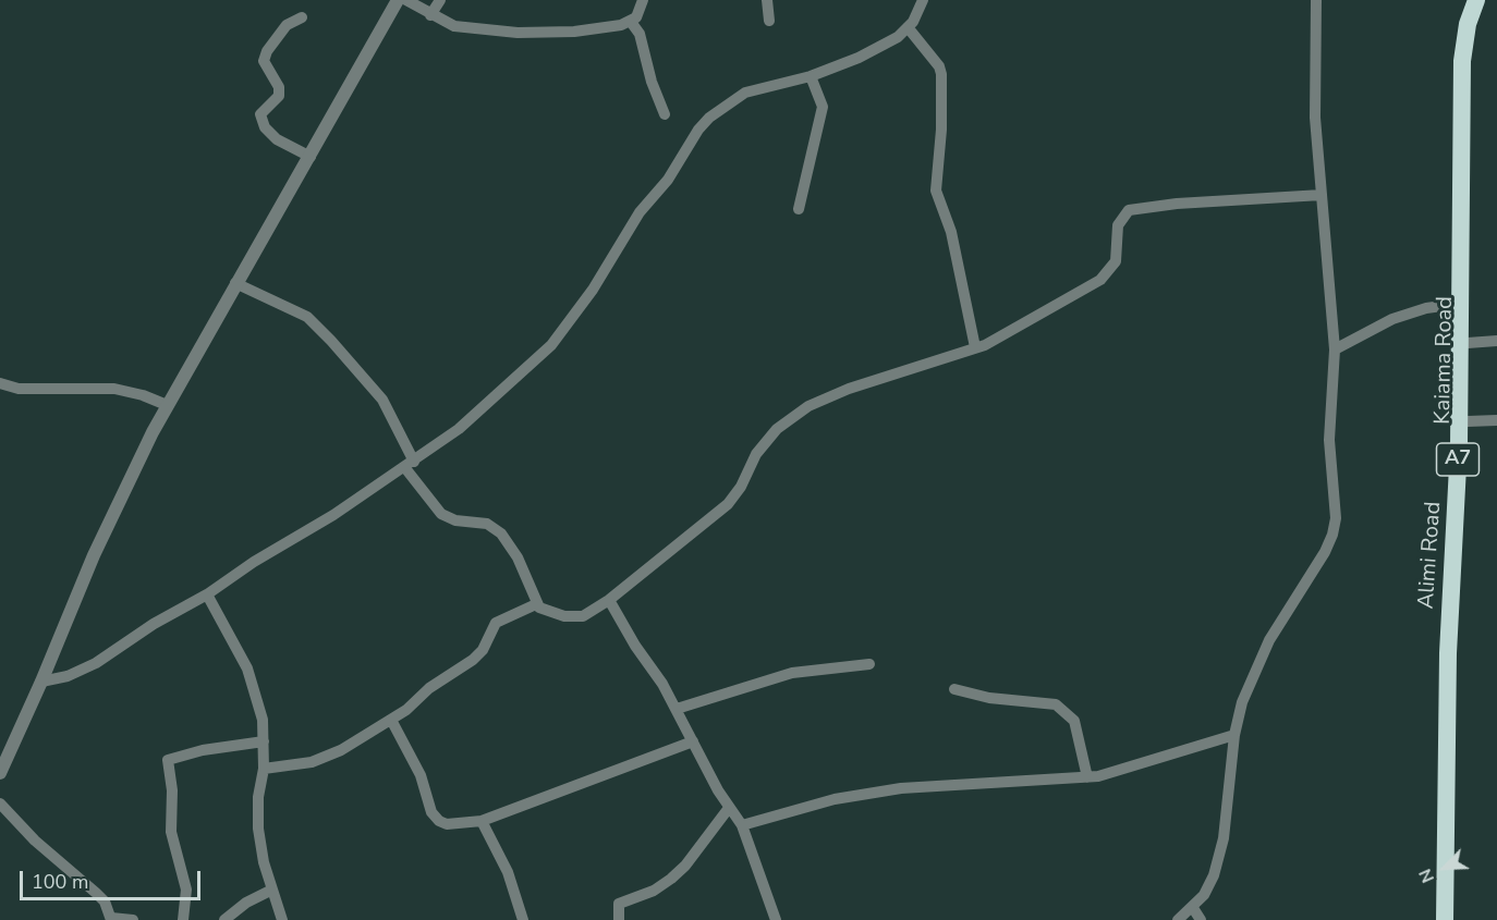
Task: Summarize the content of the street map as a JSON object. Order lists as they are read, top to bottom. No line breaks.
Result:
{"streets":{"highway":["Kaiama Road","A7","Alimi Road"]},"scale_bar":"100 m","north":"bottom left"}
